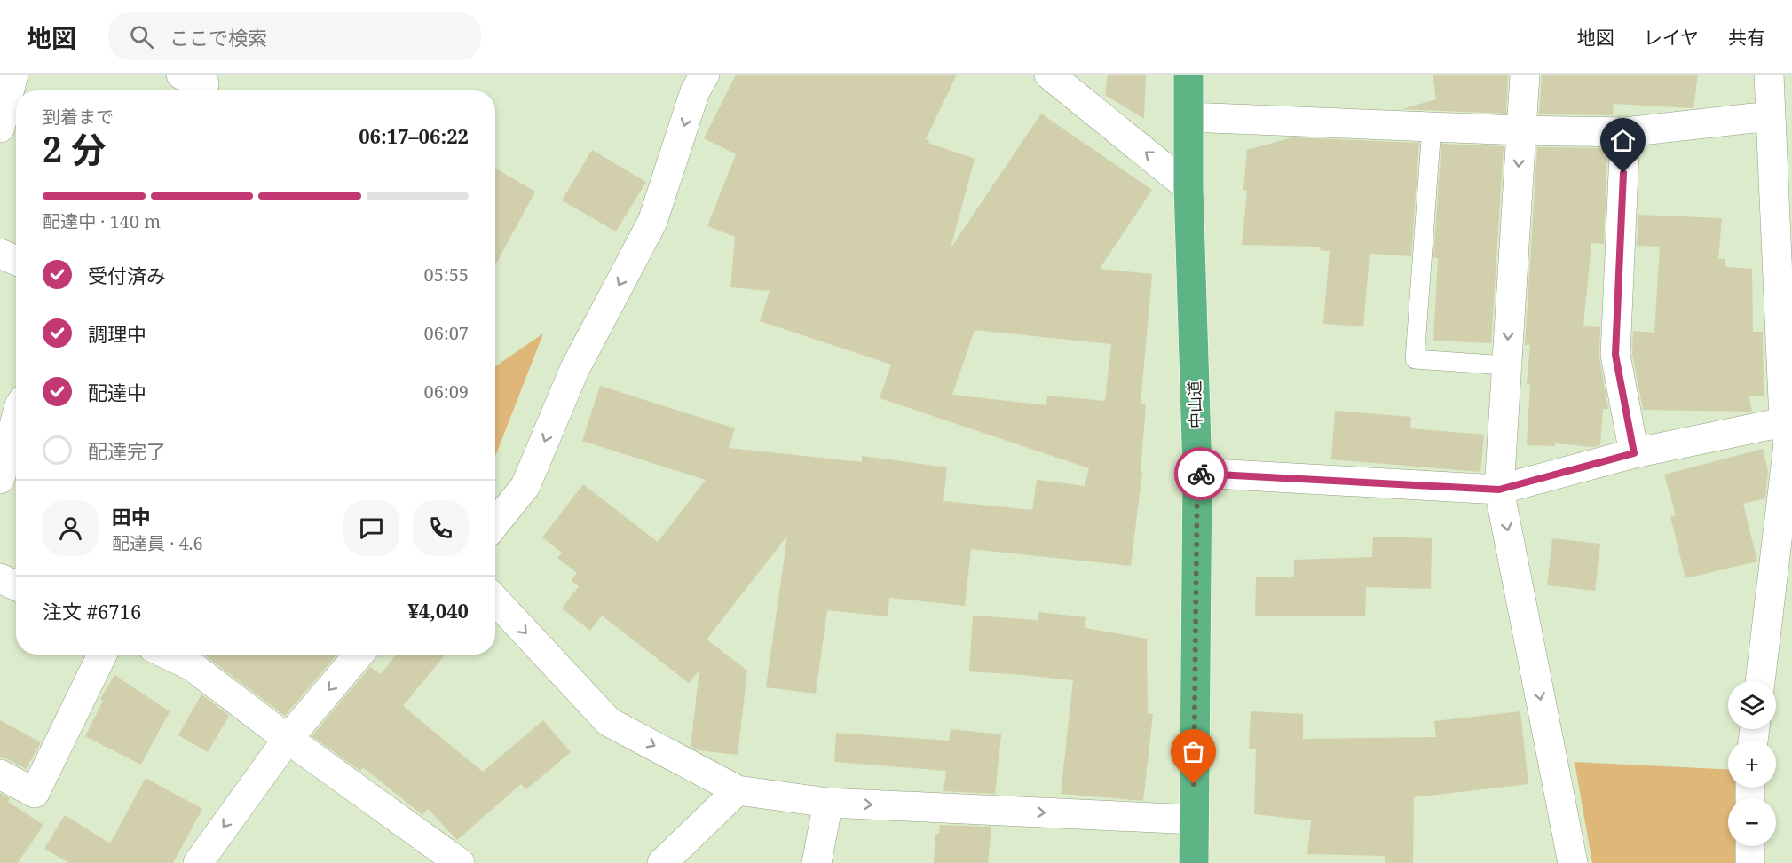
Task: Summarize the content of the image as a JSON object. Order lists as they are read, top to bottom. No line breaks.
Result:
{"streets":{"highway":["中山道"]},"page":{"header":"地図","search":"ここで検索","nav":["地図","レイヤ","共有"],"heading":["2 分","到着まで","06:17–06:22"],"panel":["田中","配達員 · 4.6","注文 #6716","¥4,040"],"bar":"配達中 · 140 m","list":[["受付済み","05:55"],["調理中","06:07"],["配達中","06:09"],"配達完了"],"map_buttons":["+","−"]}}
